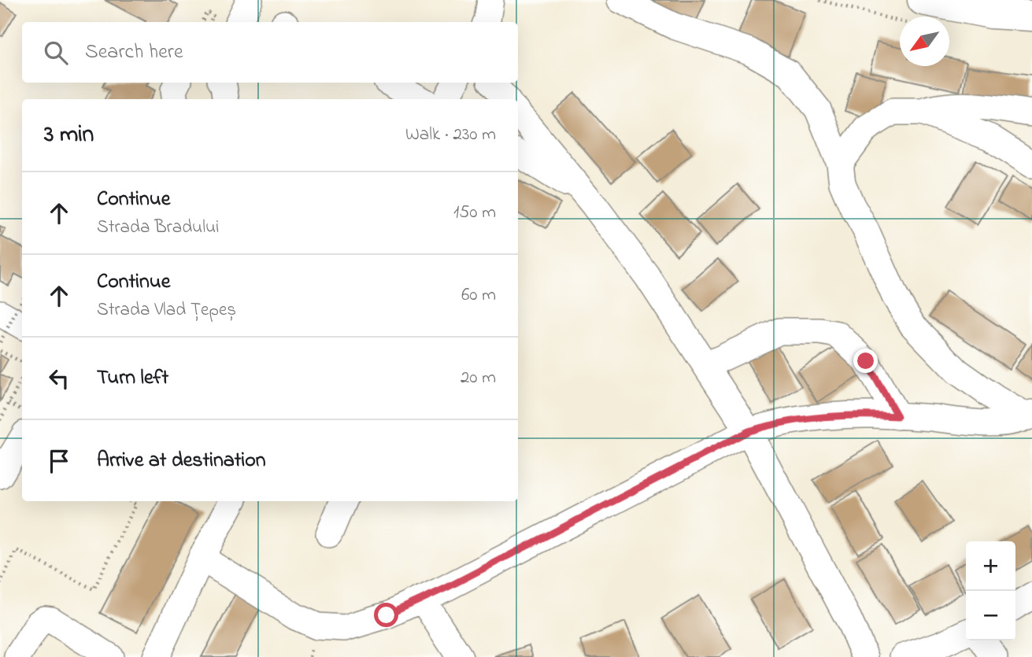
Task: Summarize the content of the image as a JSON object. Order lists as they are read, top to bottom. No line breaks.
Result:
{"north":"bottom left","page":{"search":"Search here","heading":["3 min","Walk · 230 m"],"list":[["Continue","Strada Bradului","150 m"],["Continue","Strada Vlad Țepeș","60 m"],["Turn left","20 m"],"Arrive at destination"],"map_buttons":["+","−"]}}
